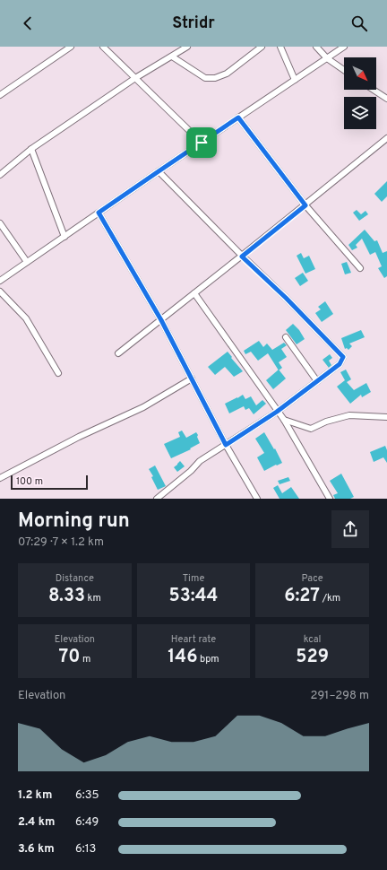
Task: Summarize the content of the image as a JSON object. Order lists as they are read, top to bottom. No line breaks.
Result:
{"scale_bar":"100 m","north":"bottom right","page":{"header":"Stridr","scale":"100 m","heading":["Morning run","07:29 · 7 × 1.2 km"],"stats":[["Distance","8.33 km"],["Time","53:44"],["Pace","6:27 /km"],["Elevation","70 m"],["Heart rate","146 bpm"],["kcal","529"]],"chart":["Elevation","291–298 m"],"list":[{"name":"1.2 km","note":"6:35"},{"name":"2.4 km","note":"6:49"},{"name":"3.6 km","note":"6:13"}]}}
